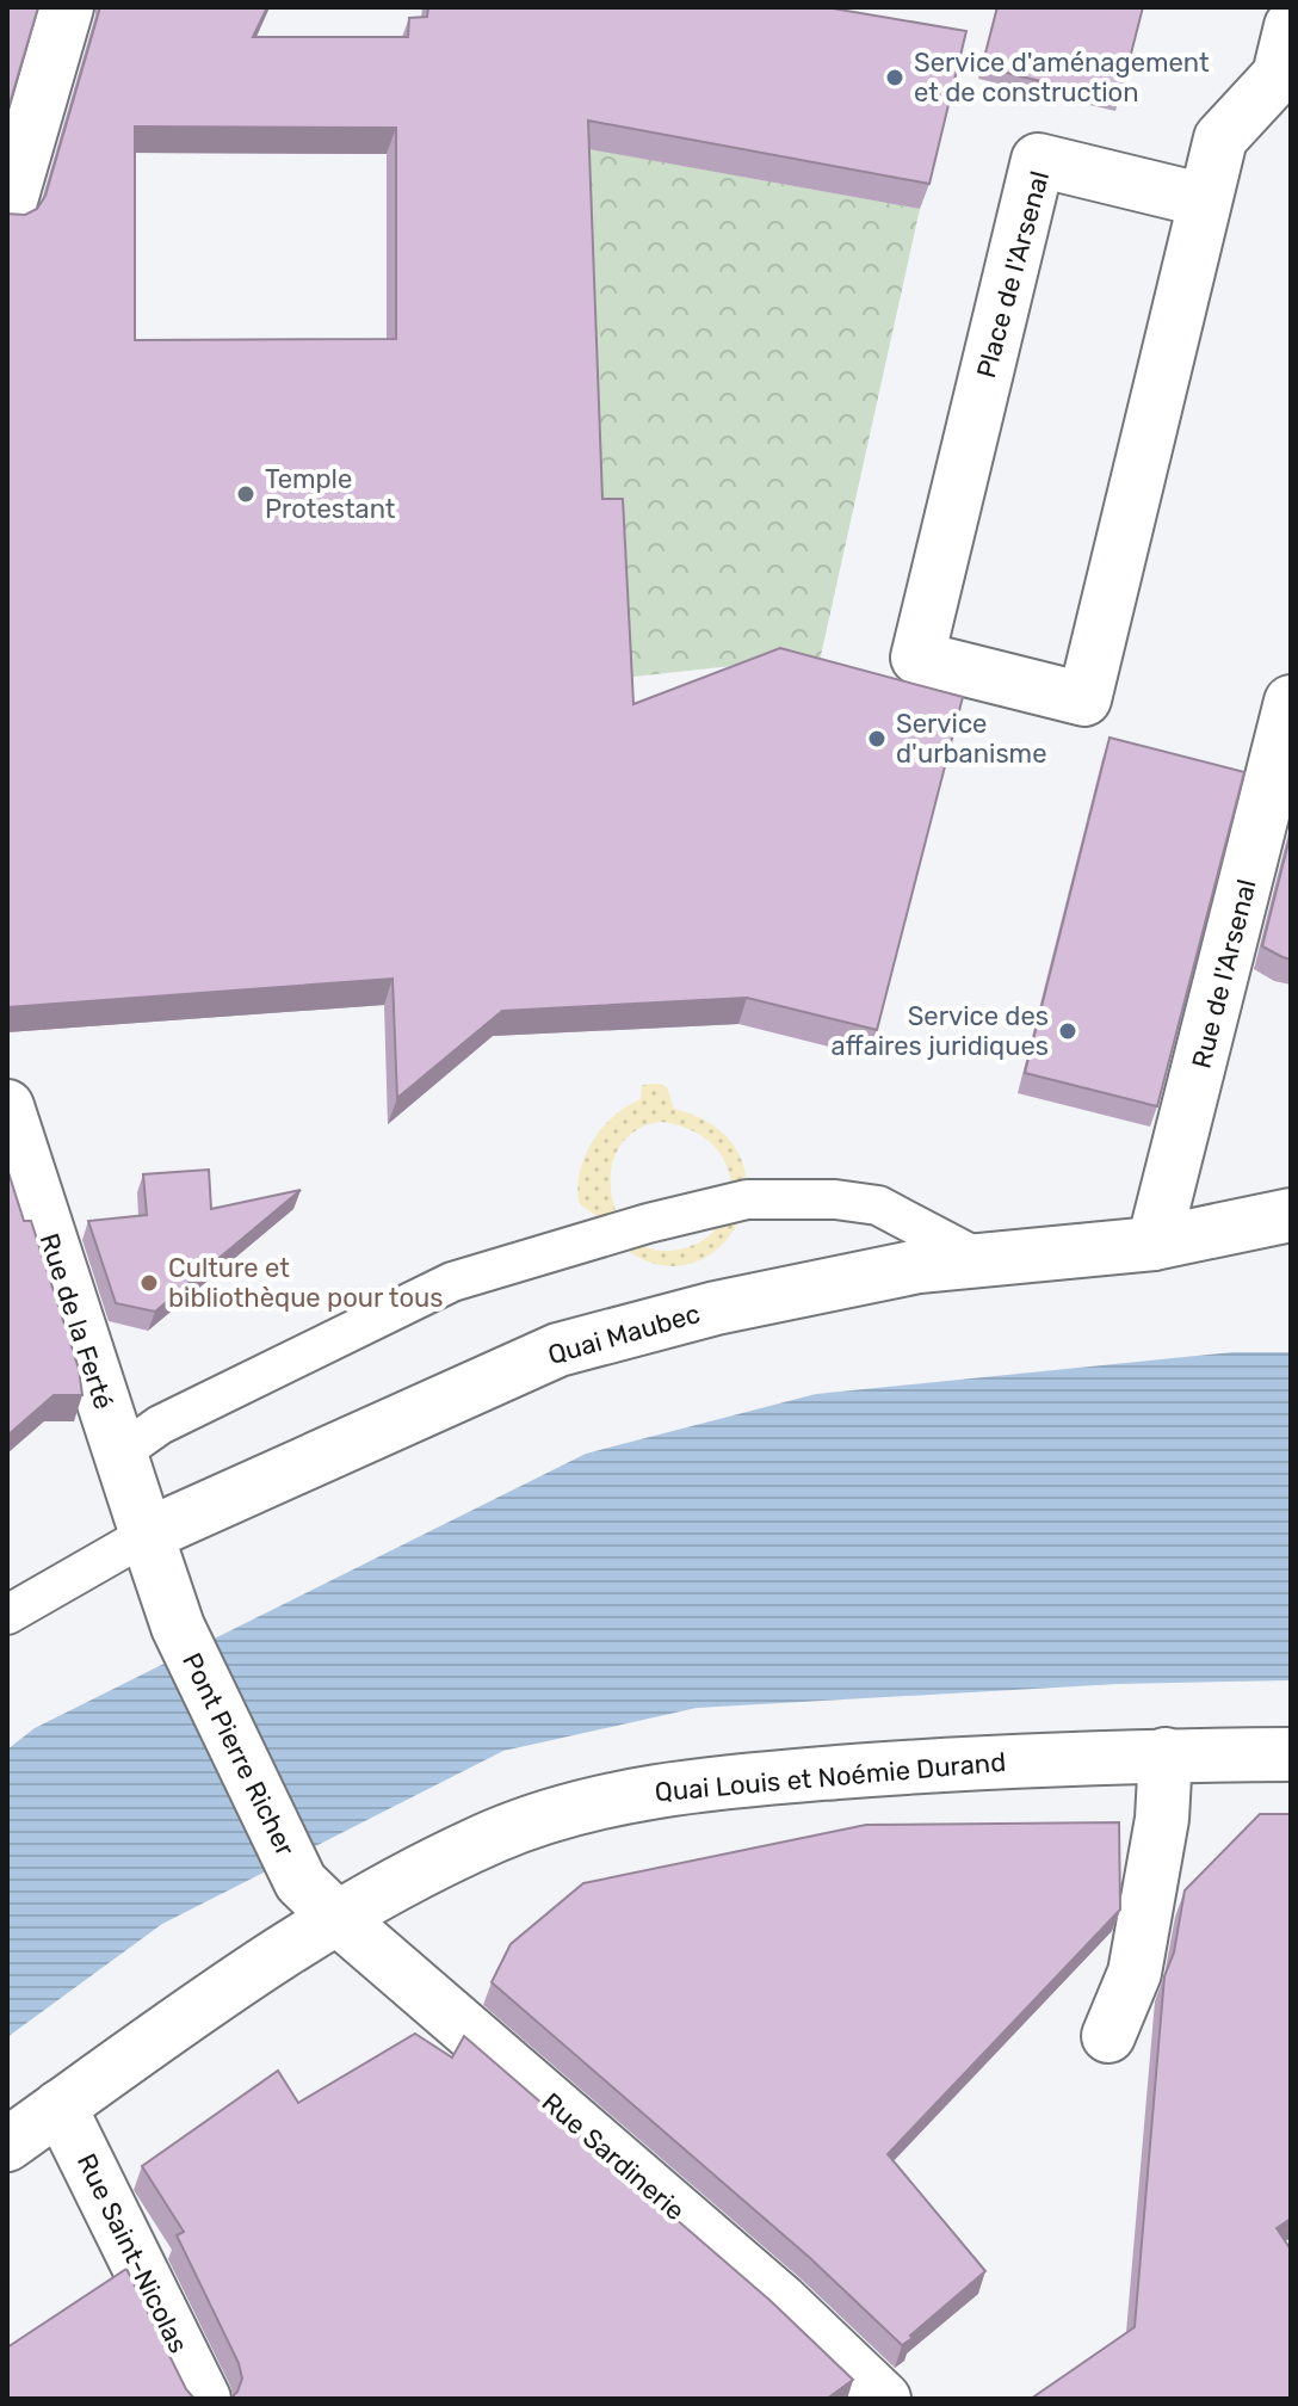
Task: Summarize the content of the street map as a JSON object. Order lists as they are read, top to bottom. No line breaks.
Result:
{"streets":{"street":["Place de l'Arsenal","Rue de l'Arsenal","Rue de la Ferté","Quai Maubec","Pont Pierre Richer","Quai Louis et Noémie Durand","Rue Sardinerie","Rue Saint-Nicolas"]},"crossings":[["Rue de l'Arsenal","Quai Maubec"],["Rue de la Ferté","Quai Maubec"],["Rue de la Ferté","Pont Pierre Richer"],["Quai Maubec","Pont Pierre Richer"],["Pont Pierre Richer","Rue Sardinerie"],["Quai Louis et Noémie Durand","Rue Sardinerie"],["Quai Louis et Noémie Durand","Rue Saint-Nicolas"]],"places":["Service d'aménagement et de construction","Temple Protestant","Service d'urbanisme","Service des affaires juridiques","Culture et bibliothèque pour tous"]}
